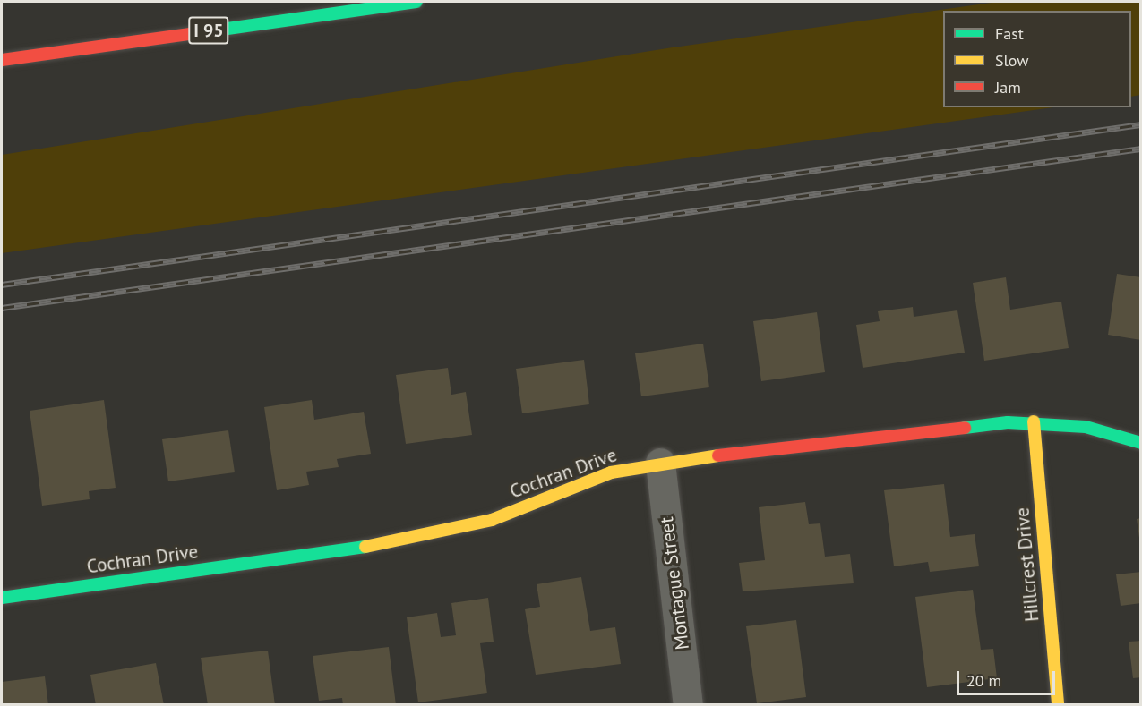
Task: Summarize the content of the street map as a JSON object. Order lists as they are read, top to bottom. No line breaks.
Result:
{"streets":{"main road":["I 95","Cochran Drive","Hillcrest Drive"],"street":["Montague Street"]},"crossings":[["Cochran Drive","Hillcrest Drive"],["Cochran Drive","Montague Street"]],"legend":["Fast","Slow","Jam"],"scale_bar":"20 m"}
